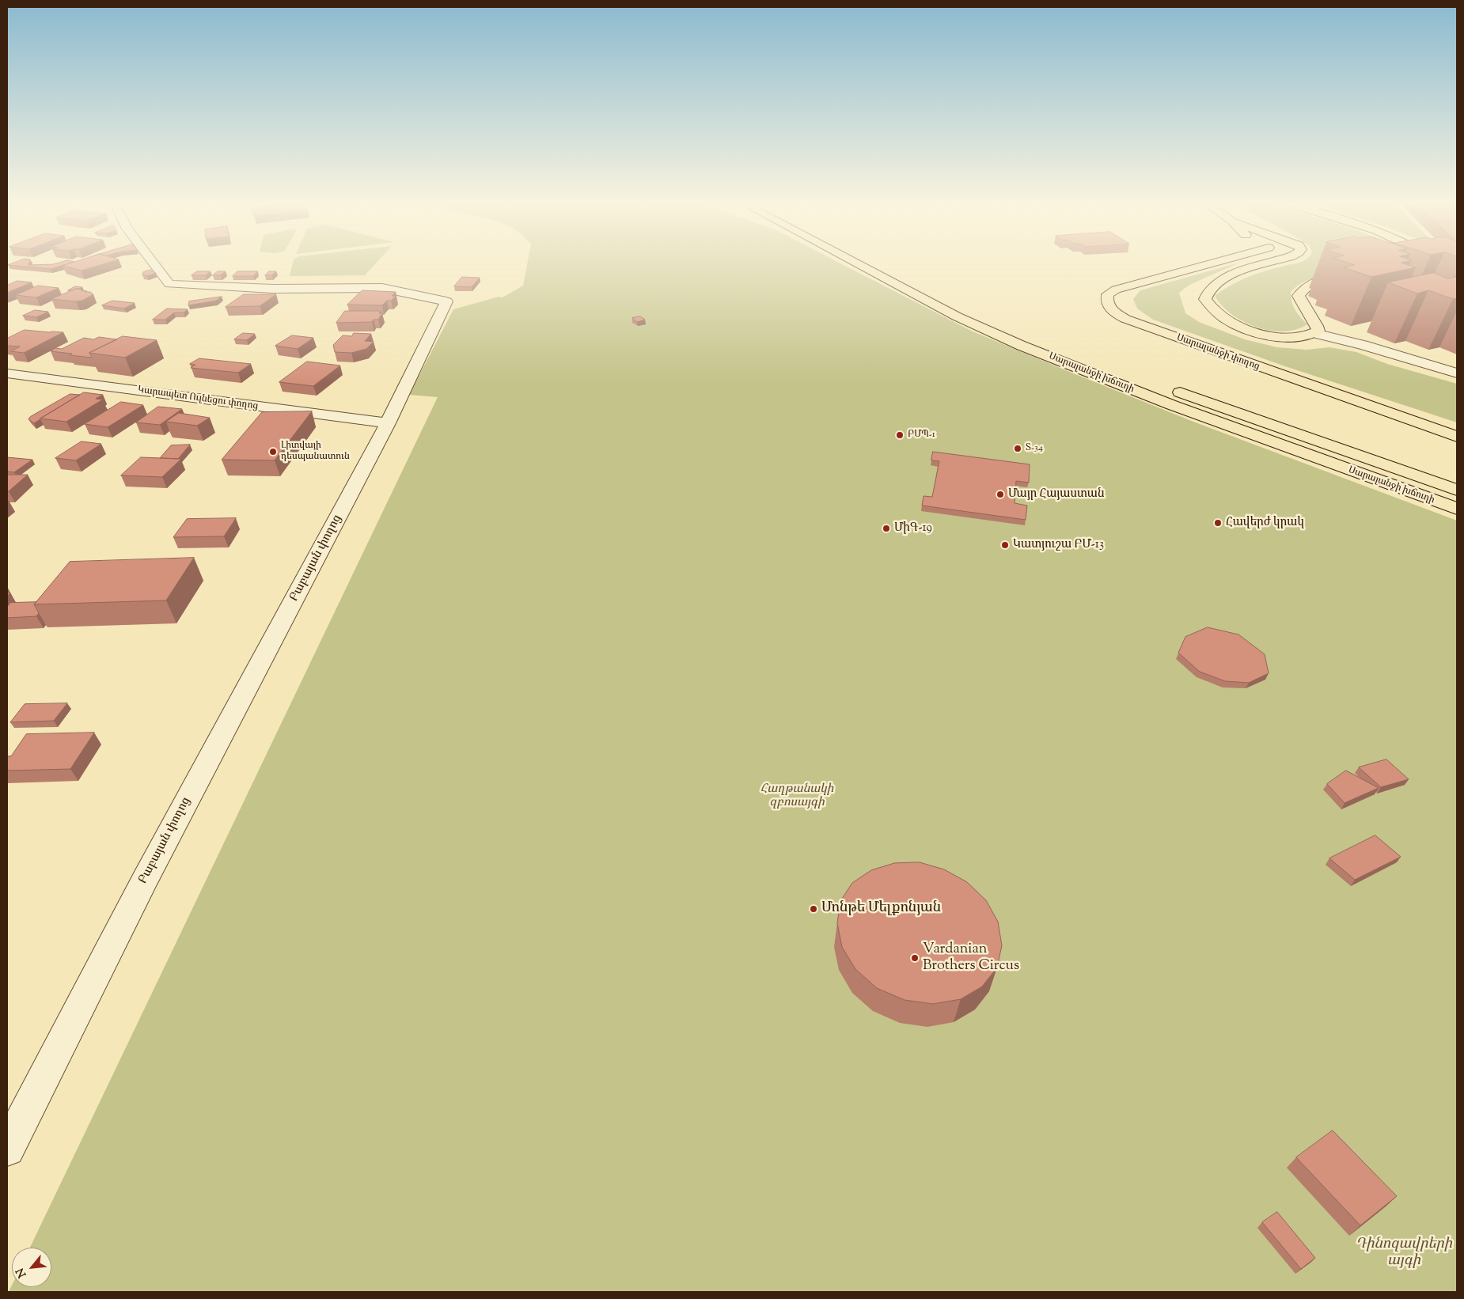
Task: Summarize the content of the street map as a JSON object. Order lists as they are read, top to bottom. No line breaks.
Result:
{"streets":{"main road":["Սարալանջի փողոց","Սարալանջի խճուղի"],"street":["Կարապետ Ուլնեցու փողոց","Բաբայան փողոց"]},"crossings":[["Կարապետ Ուլնեցու փողոց","Բաբայան փողոց"]],"parks":["Հաղթանակի զբոսայգի","Դինոզավրերի այգի"],"places":["ԲՄՊ-1","Տ-34","Լիտվայի դեսպանատուն","Մայր Հայաստան","Հավերժ կրակ","ՄիԳ-19","Կատյուշա ԲՄ-13","Մոնթե Մելքոնյան","Vardanian Brothers Circus"],"north":"bottom left"}
